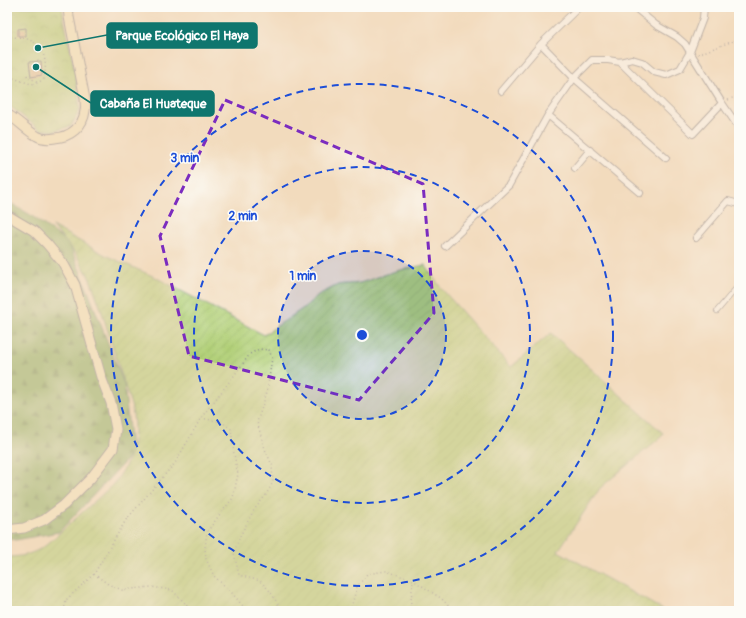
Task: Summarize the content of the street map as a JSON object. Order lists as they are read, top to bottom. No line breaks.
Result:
{"places":["Parque Ecológico El Haya","Cabaña El Huateque"],"rings":["3 min","2 min","1 min"]}
